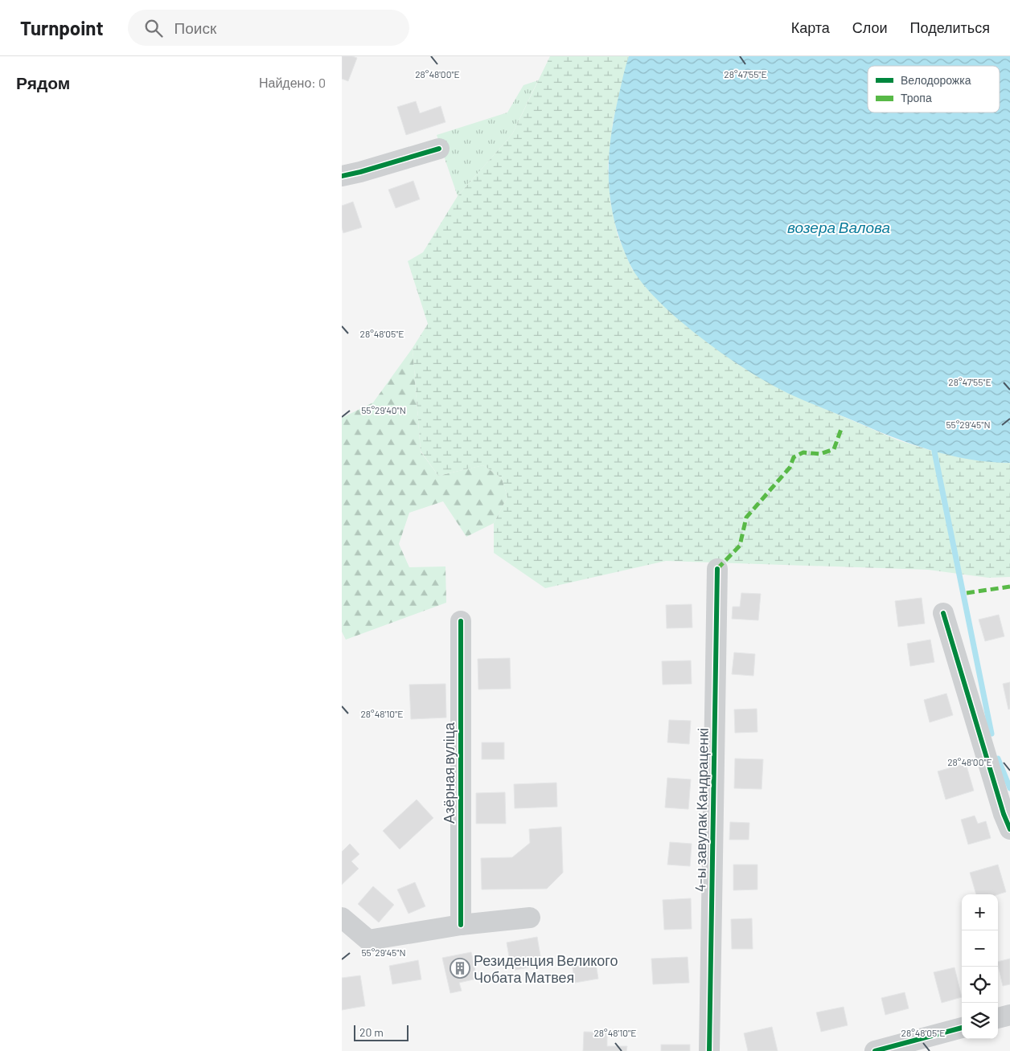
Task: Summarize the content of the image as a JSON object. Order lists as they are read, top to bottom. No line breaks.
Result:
{"streets":{"street":["Азёрная вуліца","4-ы завулак Кандраценкі"]},"water":["возера Валова"],"places":{"building":["Резиденция Великого Чобата Матвея"]},"legend":["Велодорожка","Тропа"],"scale_bar":"20 m","page":{"header":"Turnpoint","search":"Поиск","nav":["Карта","Слои","Поделиться"],"heading":["Рядом","Найдено: 0"],"map_buttons":["+","−"],"scale":"20 m"},"coordinates":["28°47'55\"E","28°48'00\"E","28°48'05\"E","55°29'40\"N","55°29'45\"N","28°48'10\"E"]}
